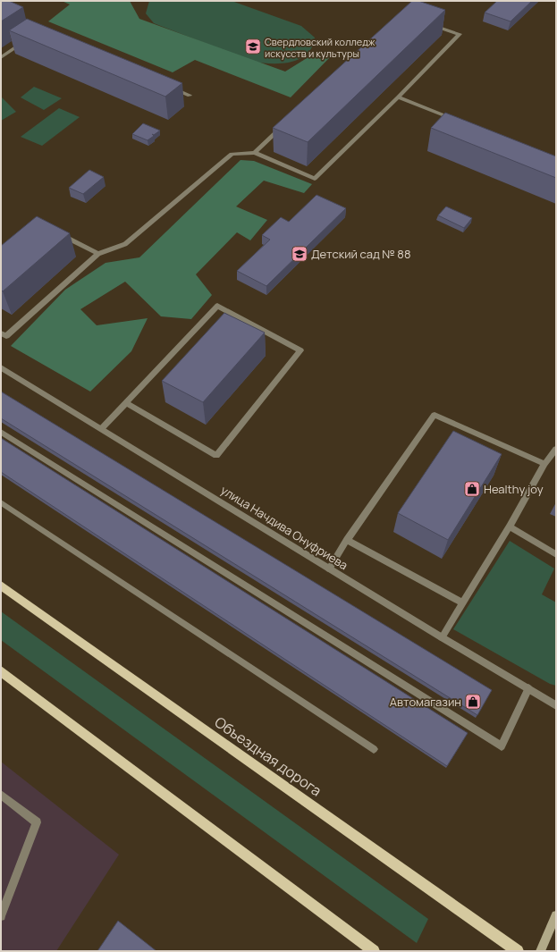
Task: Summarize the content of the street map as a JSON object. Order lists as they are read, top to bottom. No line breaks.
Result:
{"streets":{"main road":["Объездная дорога"],"street":["улица Начдива Онуфриева"]},"places":{"school or university":["Свердловский колледж искусств и культуры","Детский сад № 88"],"shop":["Healthy joy","Автомагазин"]}}
